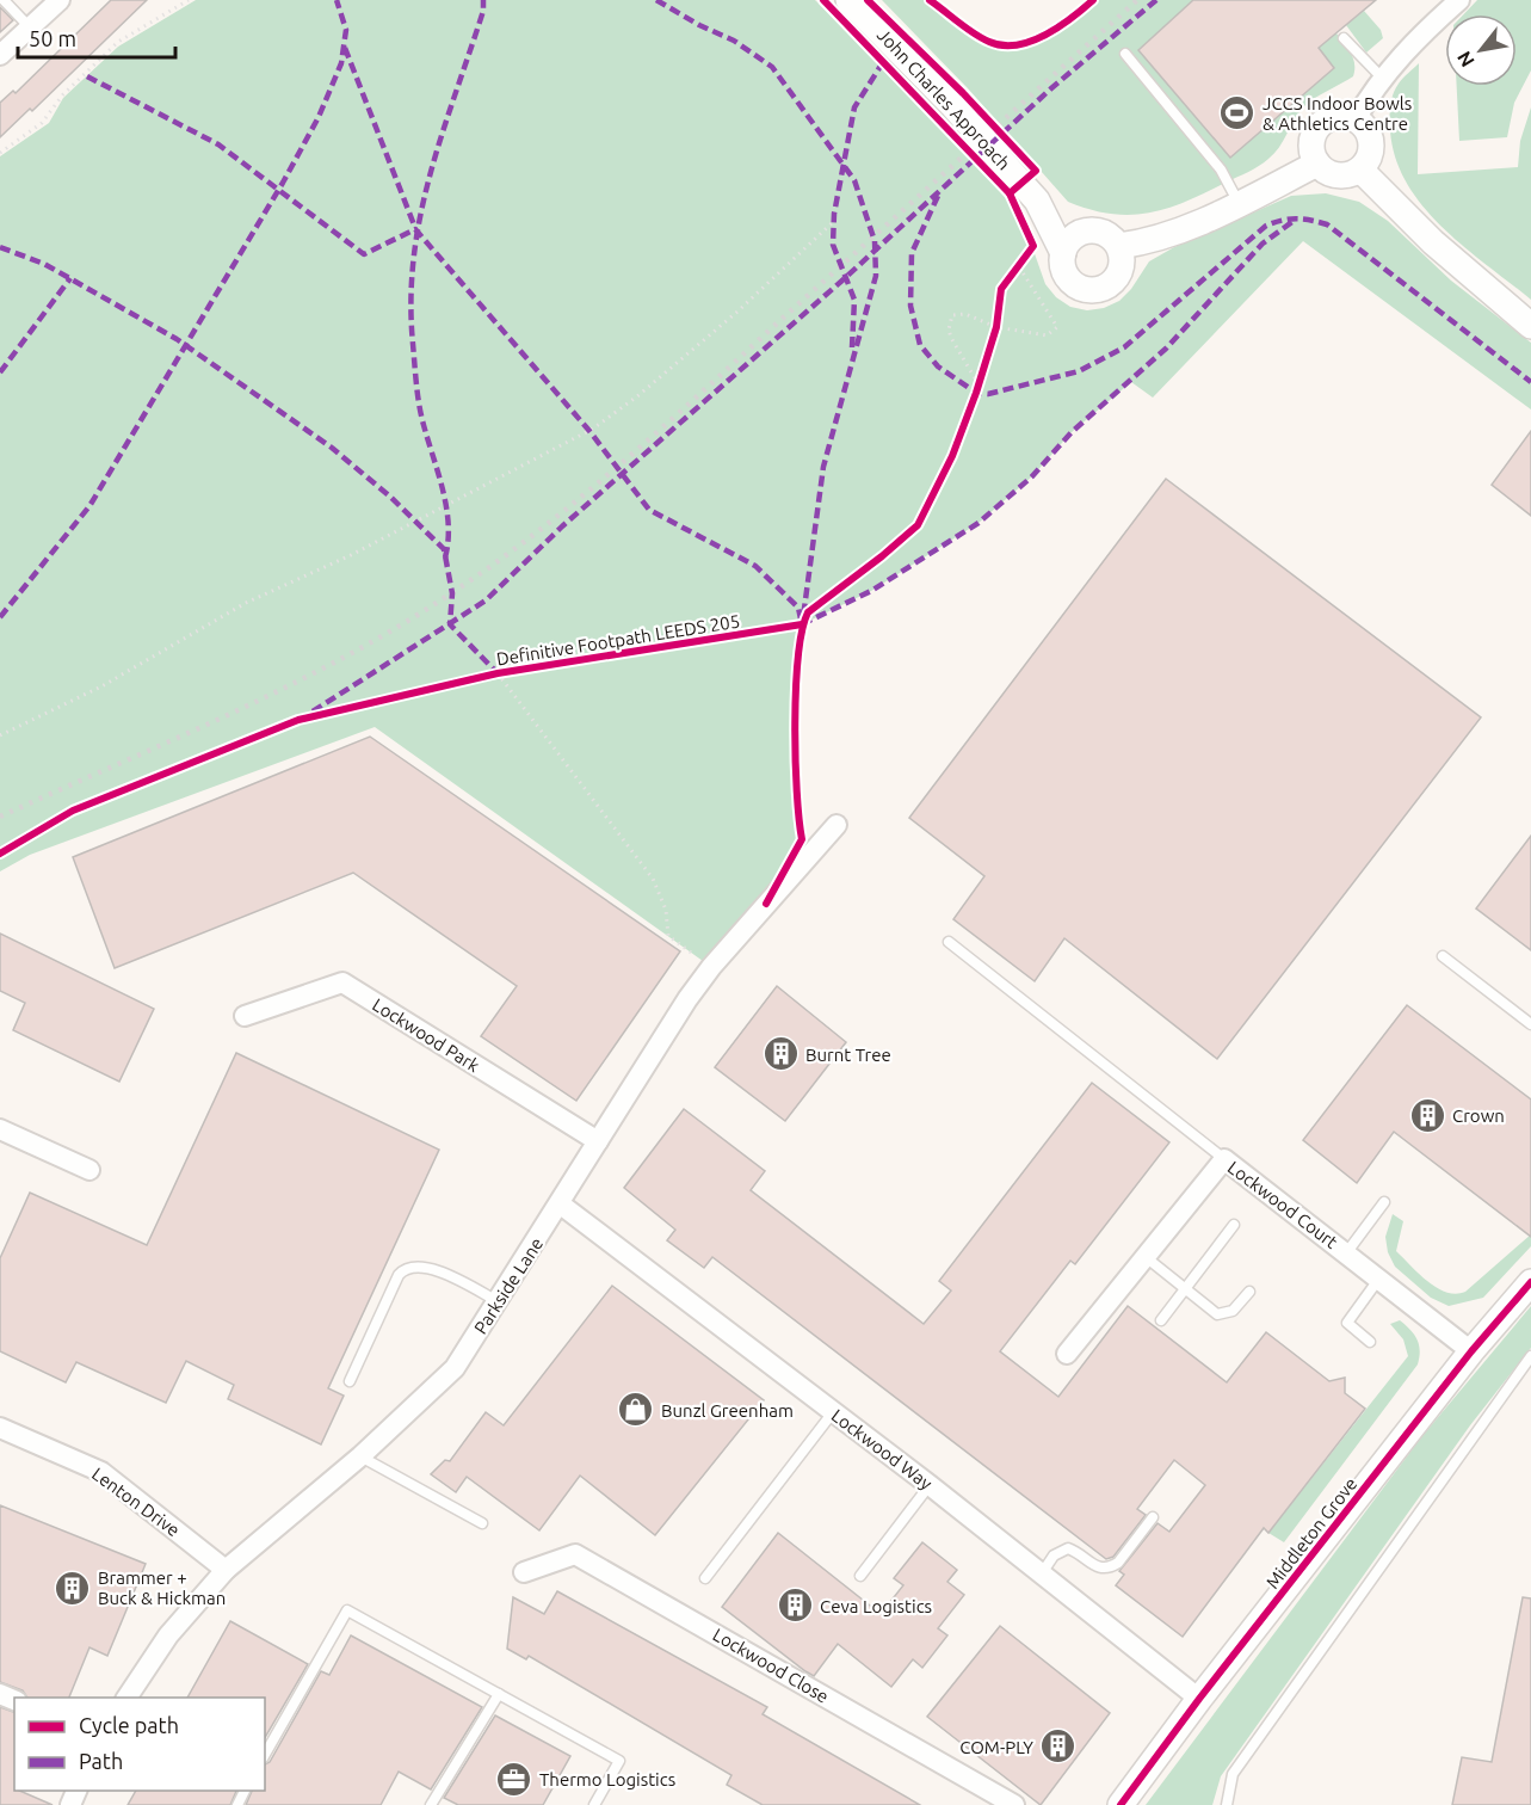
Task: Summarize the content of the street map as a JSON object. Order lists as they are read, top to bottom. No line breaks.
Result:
{"streets":{"street":["John Charles Approach","Lockwood Park","Lockwood Court","Parkside Lane","Lockwood Way","Lenton Drive","Middleton Grove","Lockwood Close"],"cycle path":["Definitive Footpath LEEDS 205"]},"crossings":[["Lockwood Park","Parkside Lane"],["Lockwood Court","Middleton Grove"],["Parkside Lane","Lockwood Way"],["Parkside Lane","Lenton Drive"],["Lockwood Way","Middleton Grove"]],"places":{"sports":["JCCS Indoor Bowls & Athletics Centre"],"building":["Burnt Tree","Crown","Brammer + Buck & Hickman","Ceva Logistics","COM-PLY"],"shop":["Bunzl Greenham"],"office":["Thermo Logistics"]},"legend":["Cycle path","Path"],"scale_bar":"50 m","north":"bottom left"}
